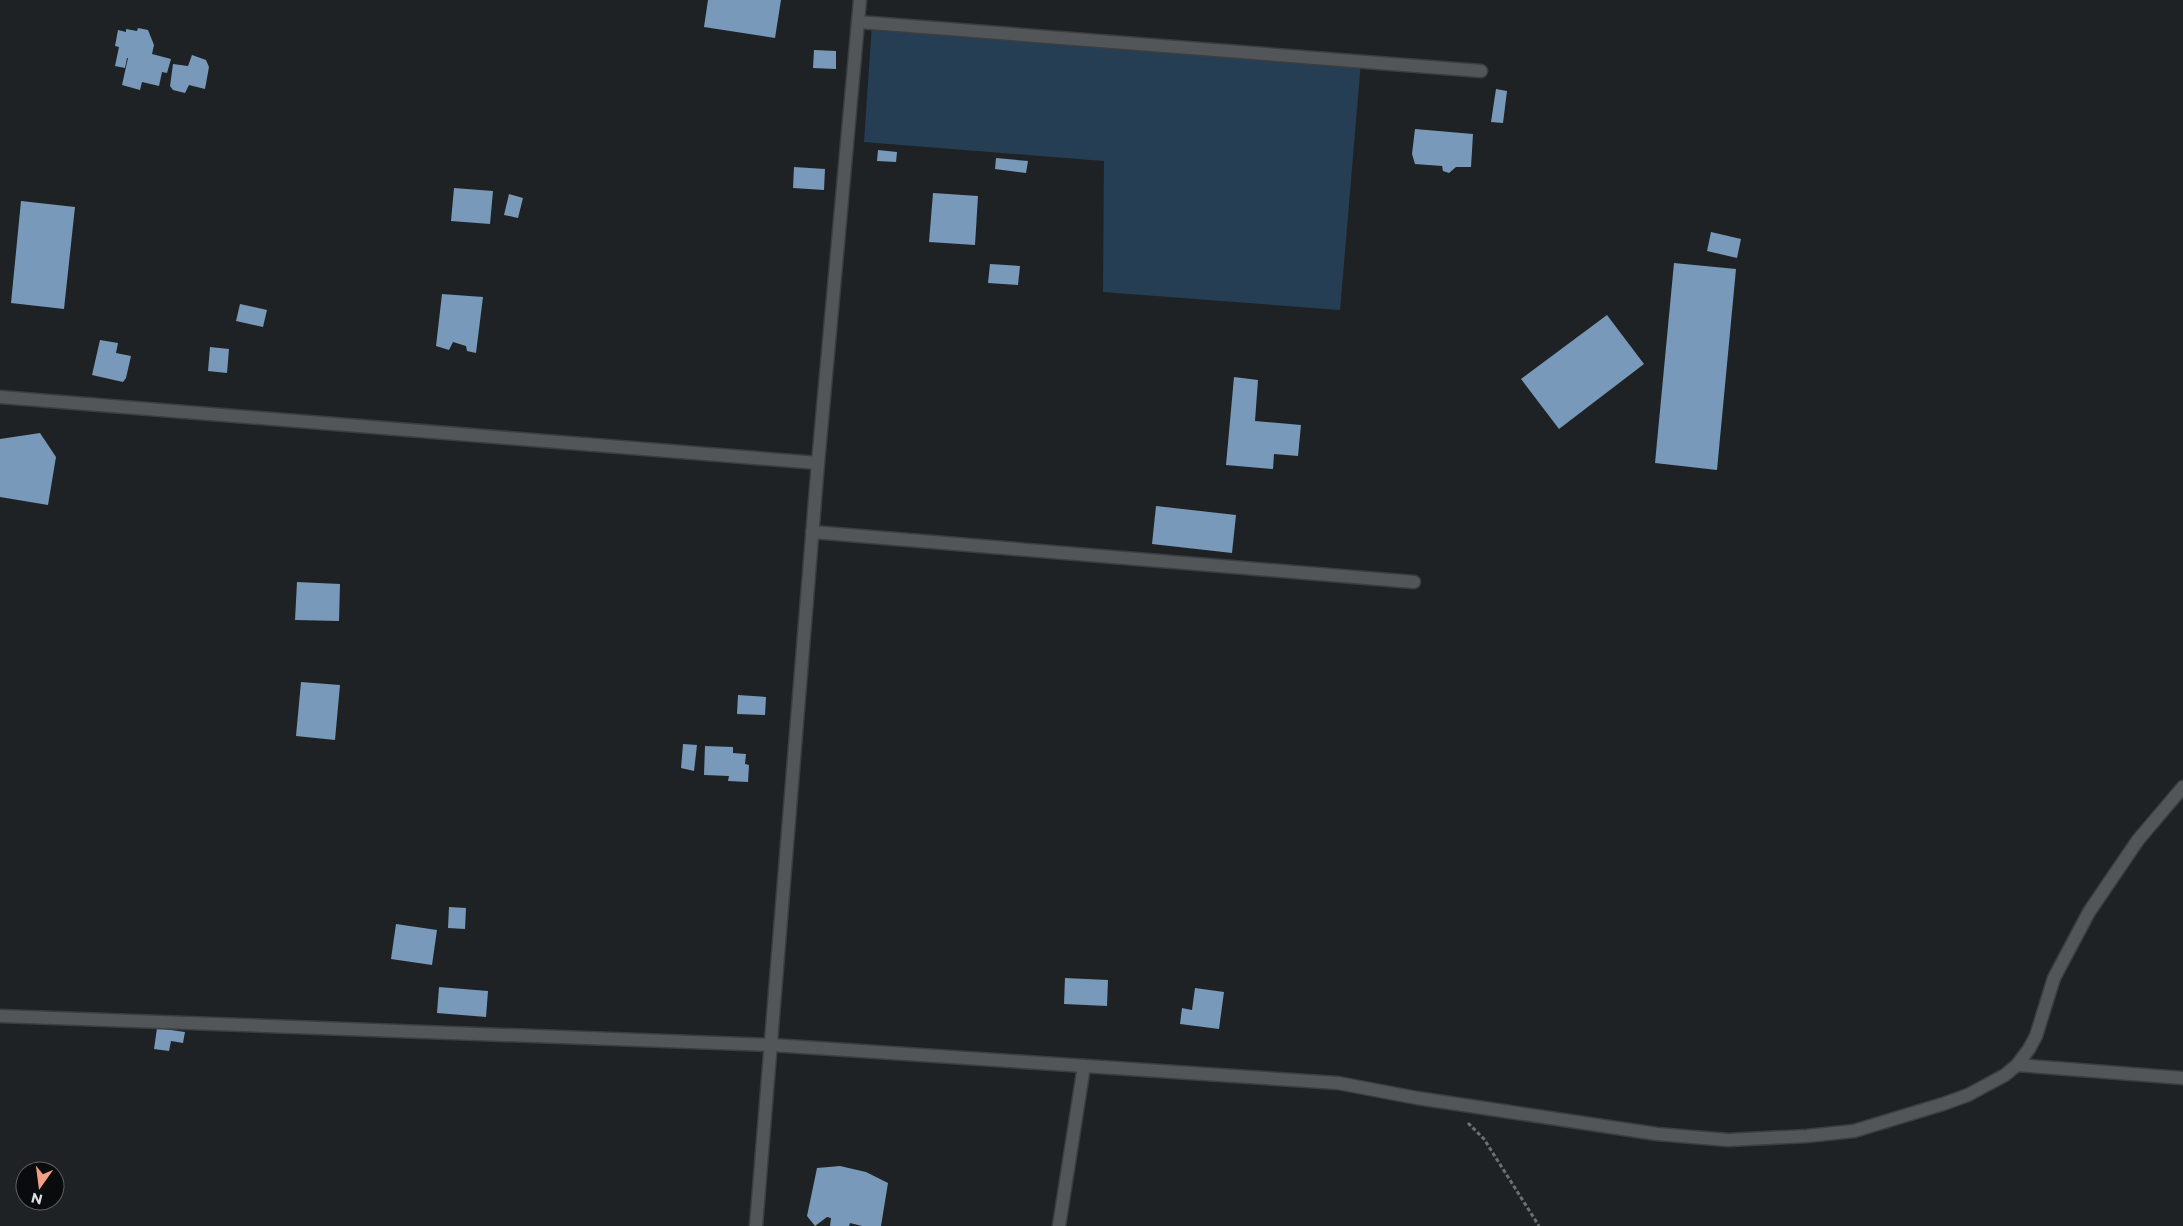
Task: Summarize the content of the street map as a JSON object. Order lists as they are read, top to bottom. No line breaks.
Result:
{"north":"bottom"}
